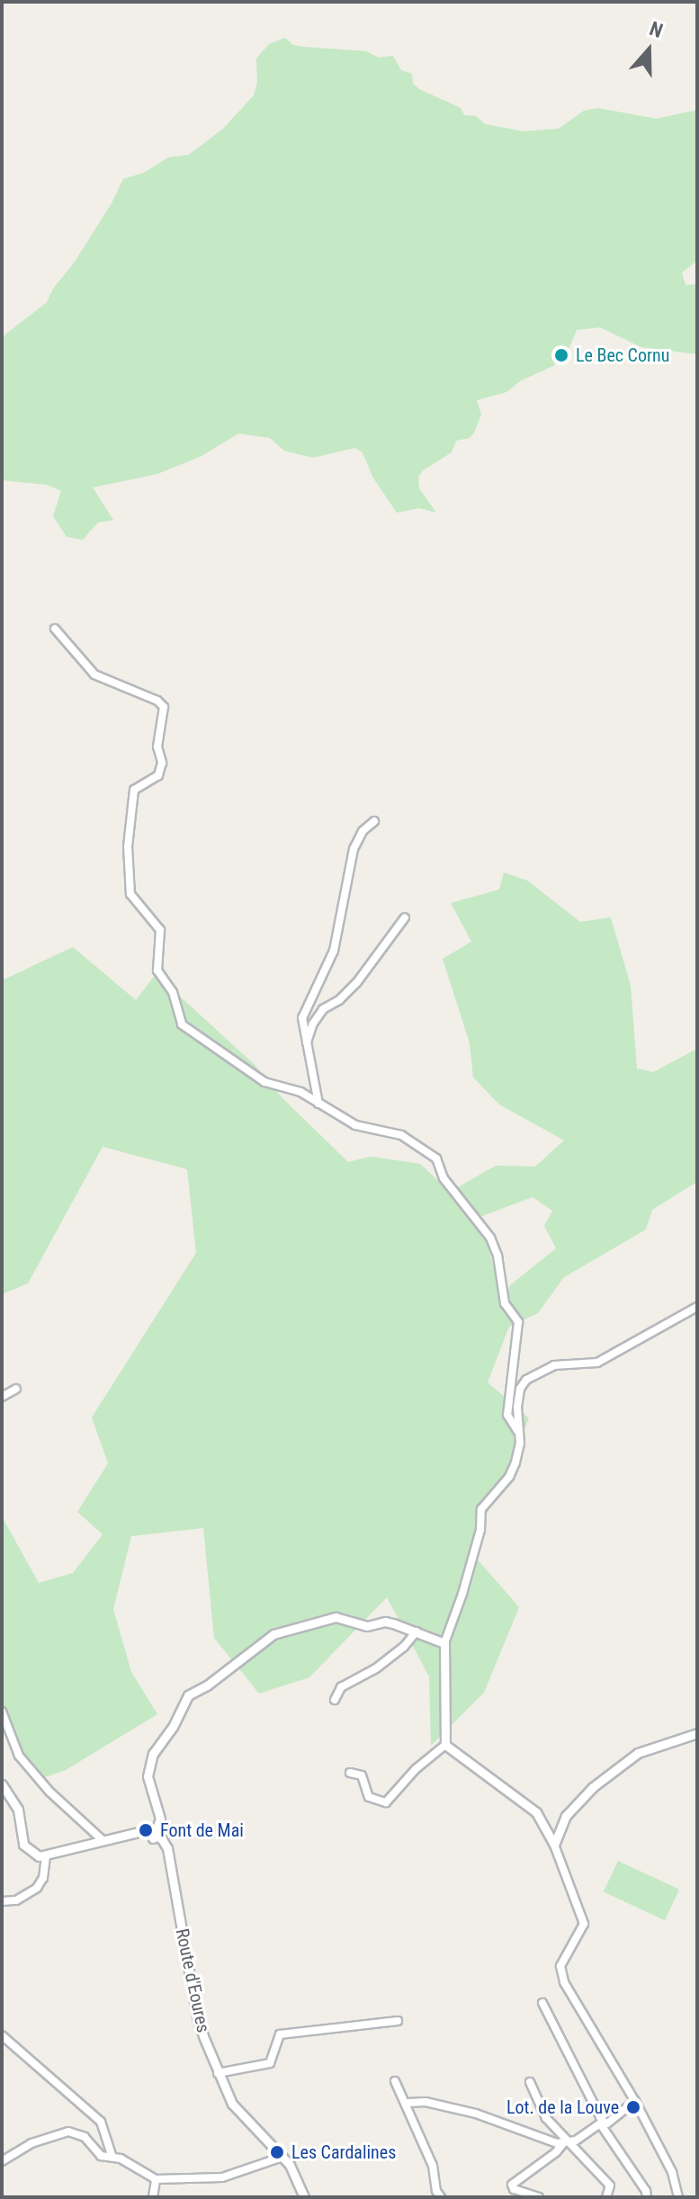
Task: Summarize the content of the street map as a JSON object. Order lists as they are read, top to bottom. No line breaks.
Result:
{"streets":{"street":["Route d'Eoures"]},"places":["Le Bec Cornu","Font de Mai","Lot. de la Louve","Les Cardalines"],"north":"top"}
